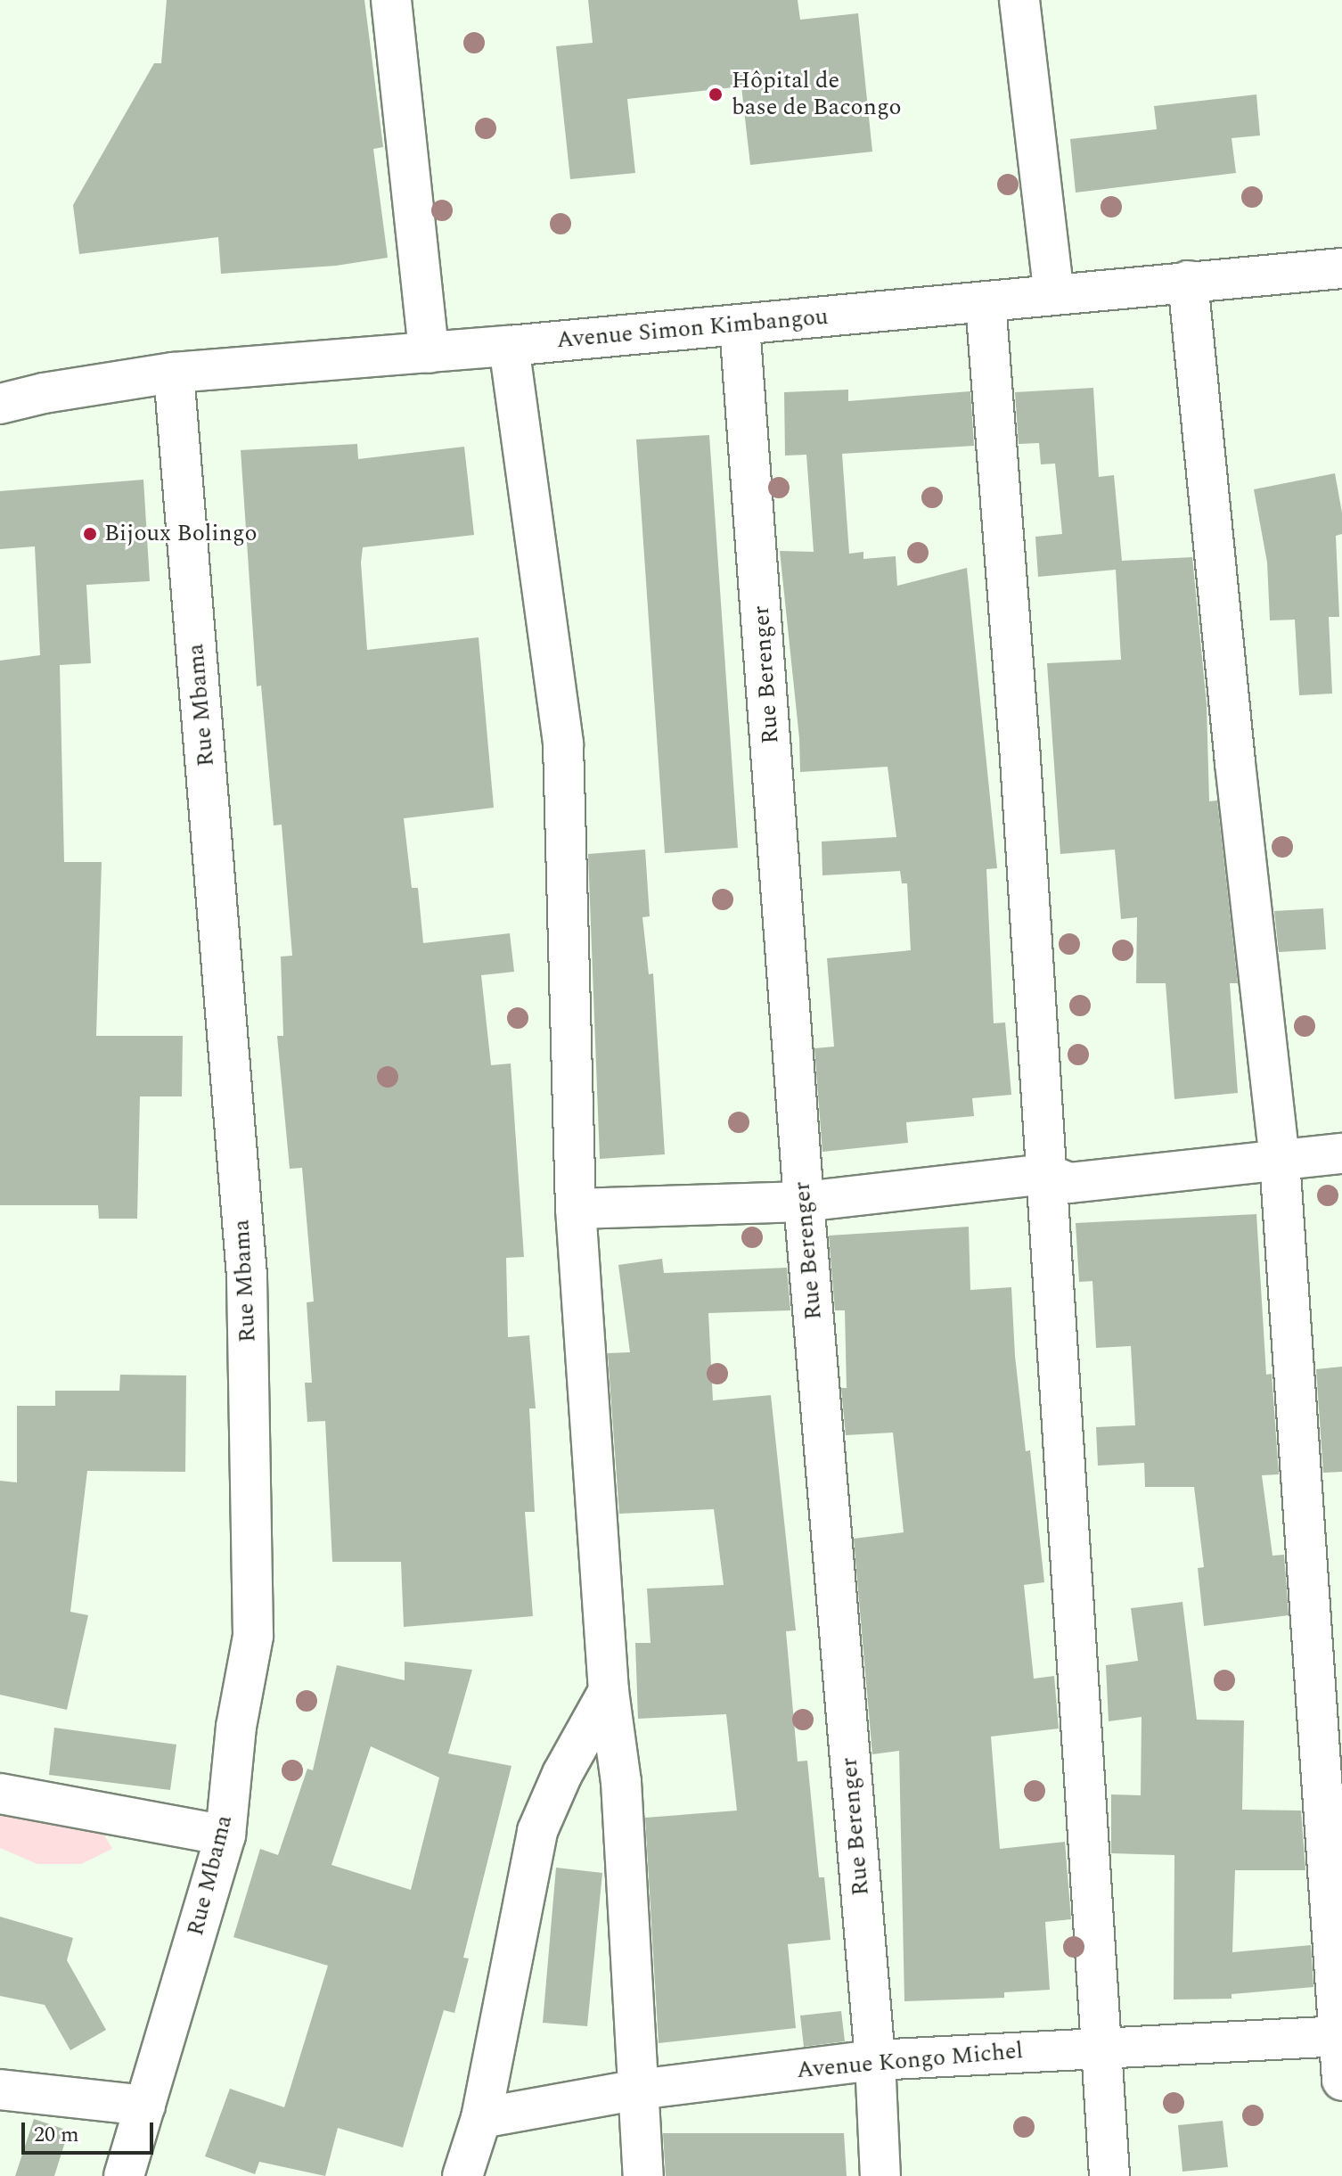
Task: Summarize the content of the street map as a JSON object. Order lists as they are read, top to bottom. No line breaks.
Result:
{"streets":{"street":["Avenue Simon Kimbangou","Rue Berenger","Rue Mbama","Avenue Kongo Michel"]},"crossings":[["Avenue Simon Kimbangou","Rue Berenger"],["Avenue Simon Kimbangou","Rue Mbama"],["Rue Berenger","Avenue Kongo Michel"]],"places":["Hôpital de base de Bacongo","Bijoux Bolingo"],"scale_bar":"20 m"}
